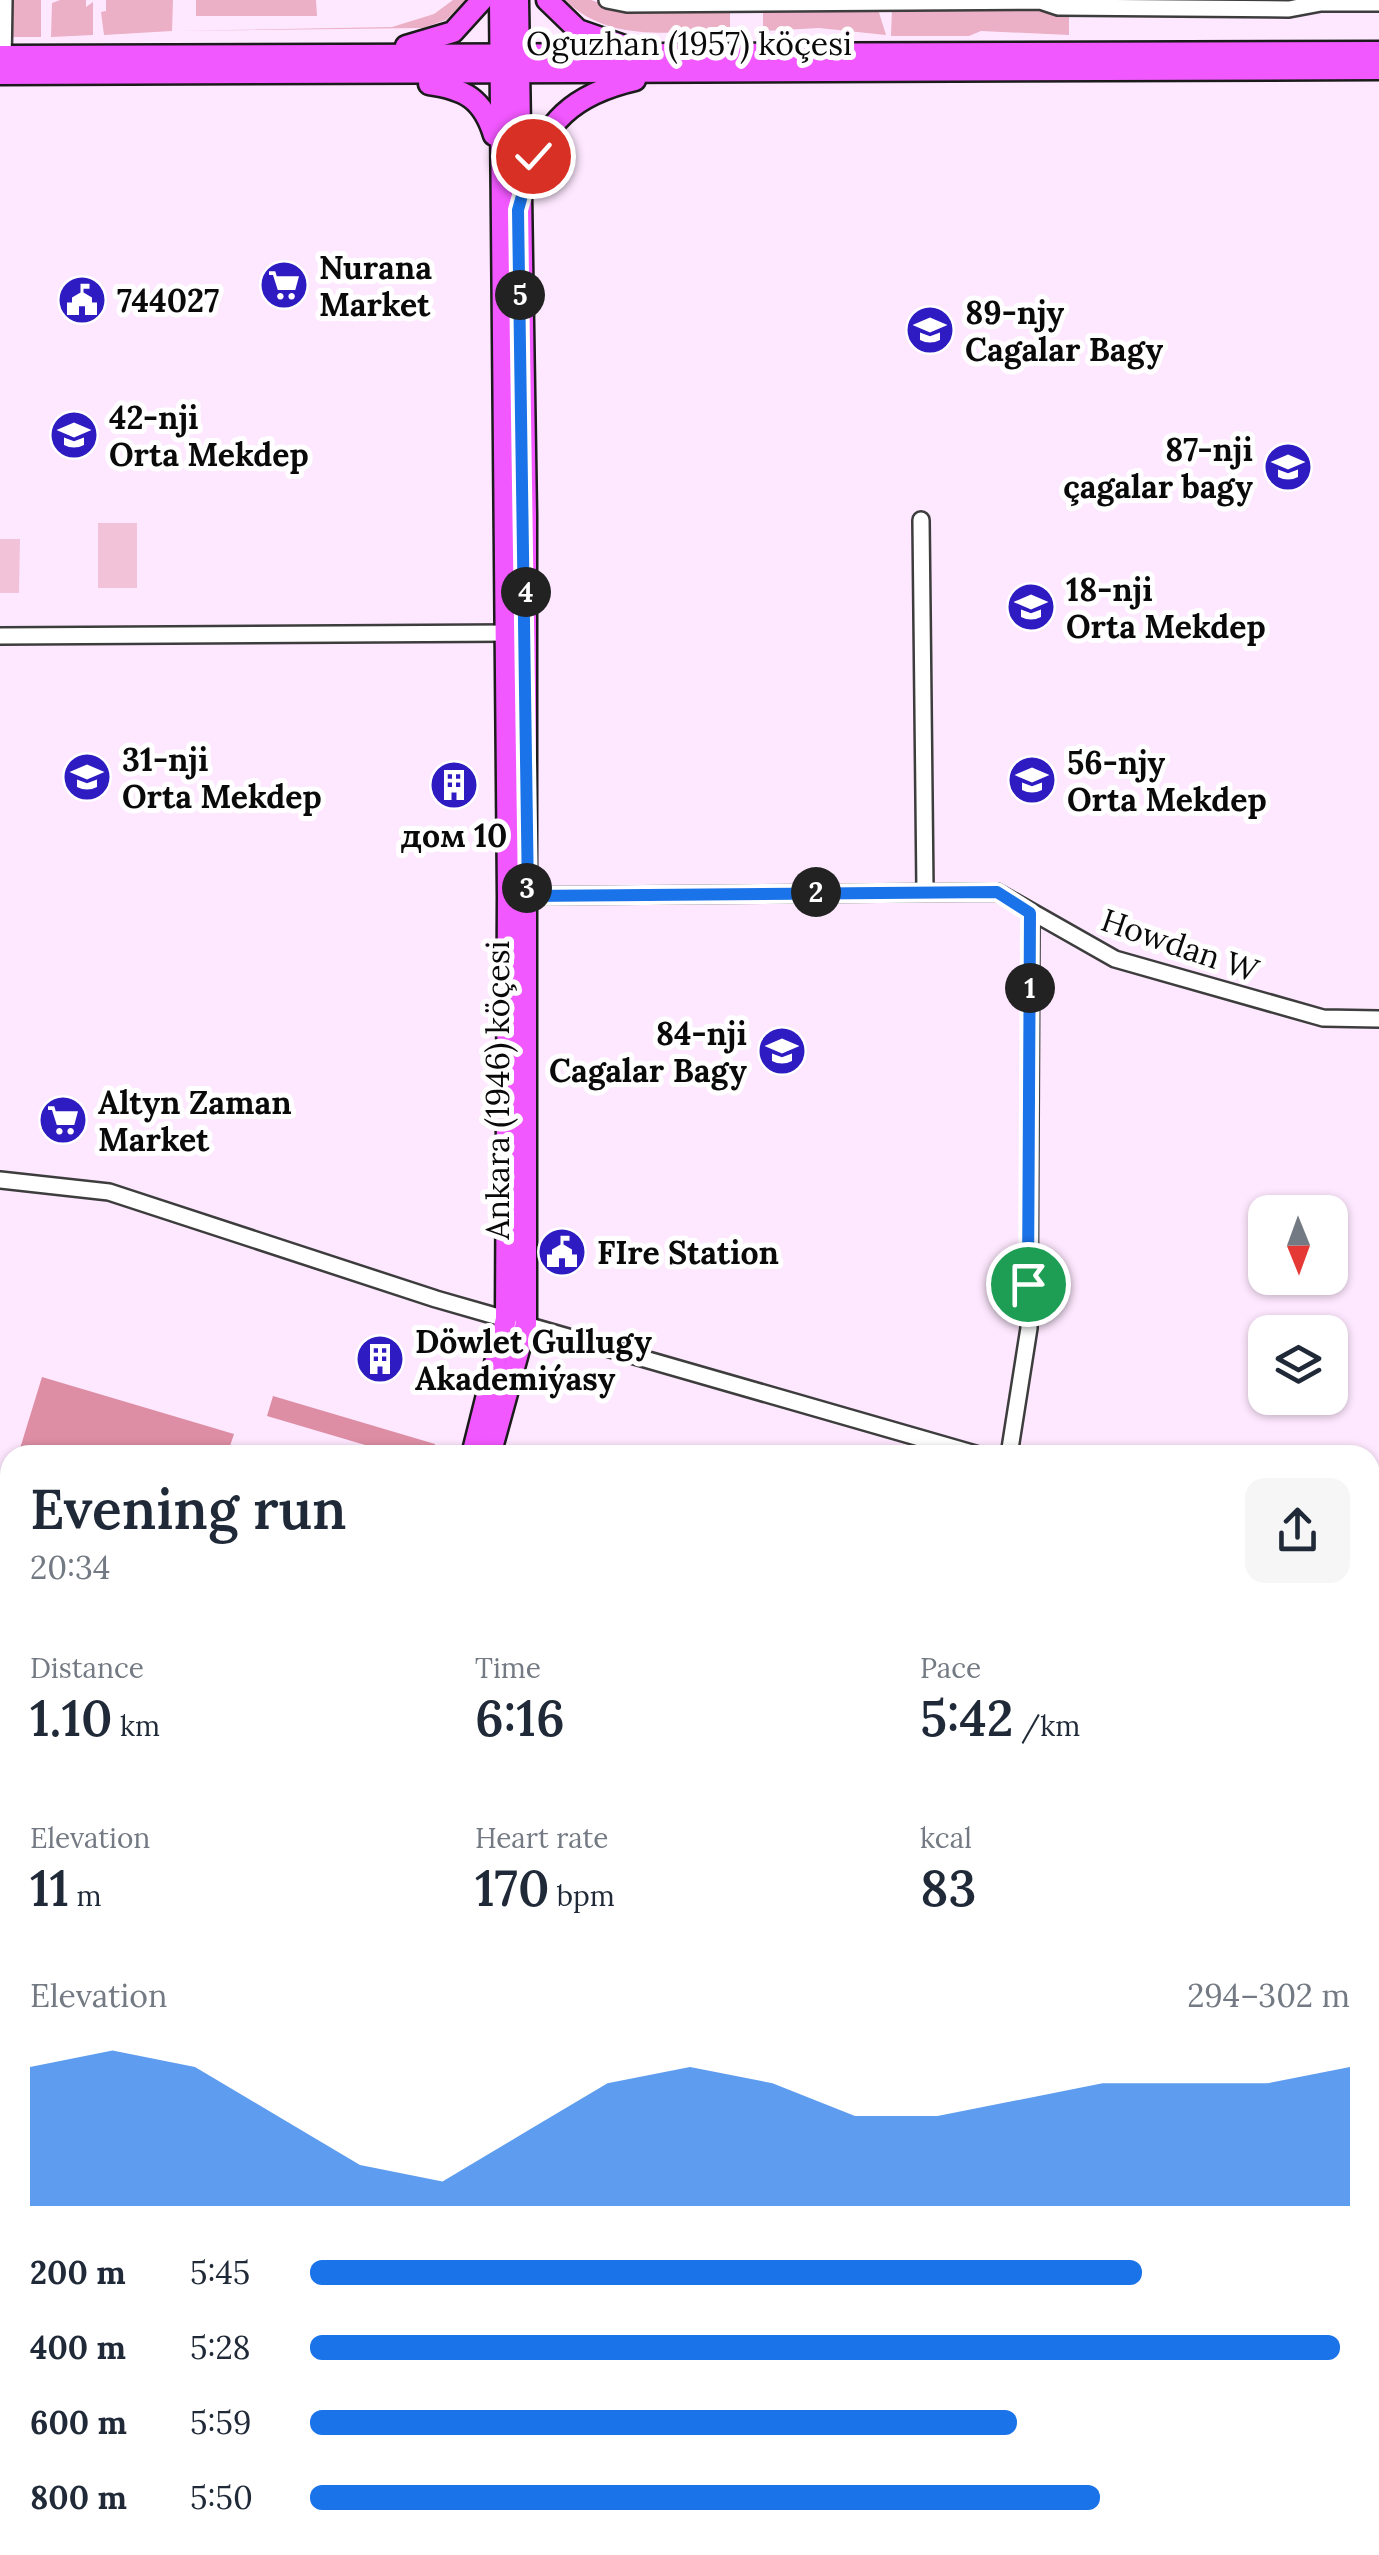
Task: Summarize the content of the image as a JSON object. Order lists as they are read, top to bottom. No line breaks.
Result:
{"streets":{"main road":["Oguzhan (1957) köçesi","Ankara (1946) köçesi"],"street":["Howdan W"]},"crossings":[["Oguzhan (1957) köçesi","Ankara (1946) köçesi"]],"places":{"supermarket":["Nurana Market","Altyn Zaman Market"],"public building":["744027","FIre Station"],"school or university":["89-njy Cagalar Bagy","42-nji Orta Mekdep","87-nji çagalar bagy","18-nji Orta Mekdep","31-nji Orta Mekdep","56-njy Orta Mekdep","84-nji Cagalar Bagy"],"building":["дом 10","Döwlet Gullugy Akademiýasy"]},"north":"bottom","page":{"pins":["5","4","3","2","1"],"heading":["Evening run","20:34"],"stats":[["Distance","1.10 km"],["Time","6:16"],["Pace","5:42 /km"],["Elevation","11 m"],["Heart rate","170 bpm"],["kcal","83"]],"chart":["Elevation","294–302 m"],"list":[{"name":"200 m","note":"5:45"},{"name":"400 m","note":"5:28"},{"name":"600 m","note":"5:59"},{"name":"800 m","note":"5:50"}]}}
